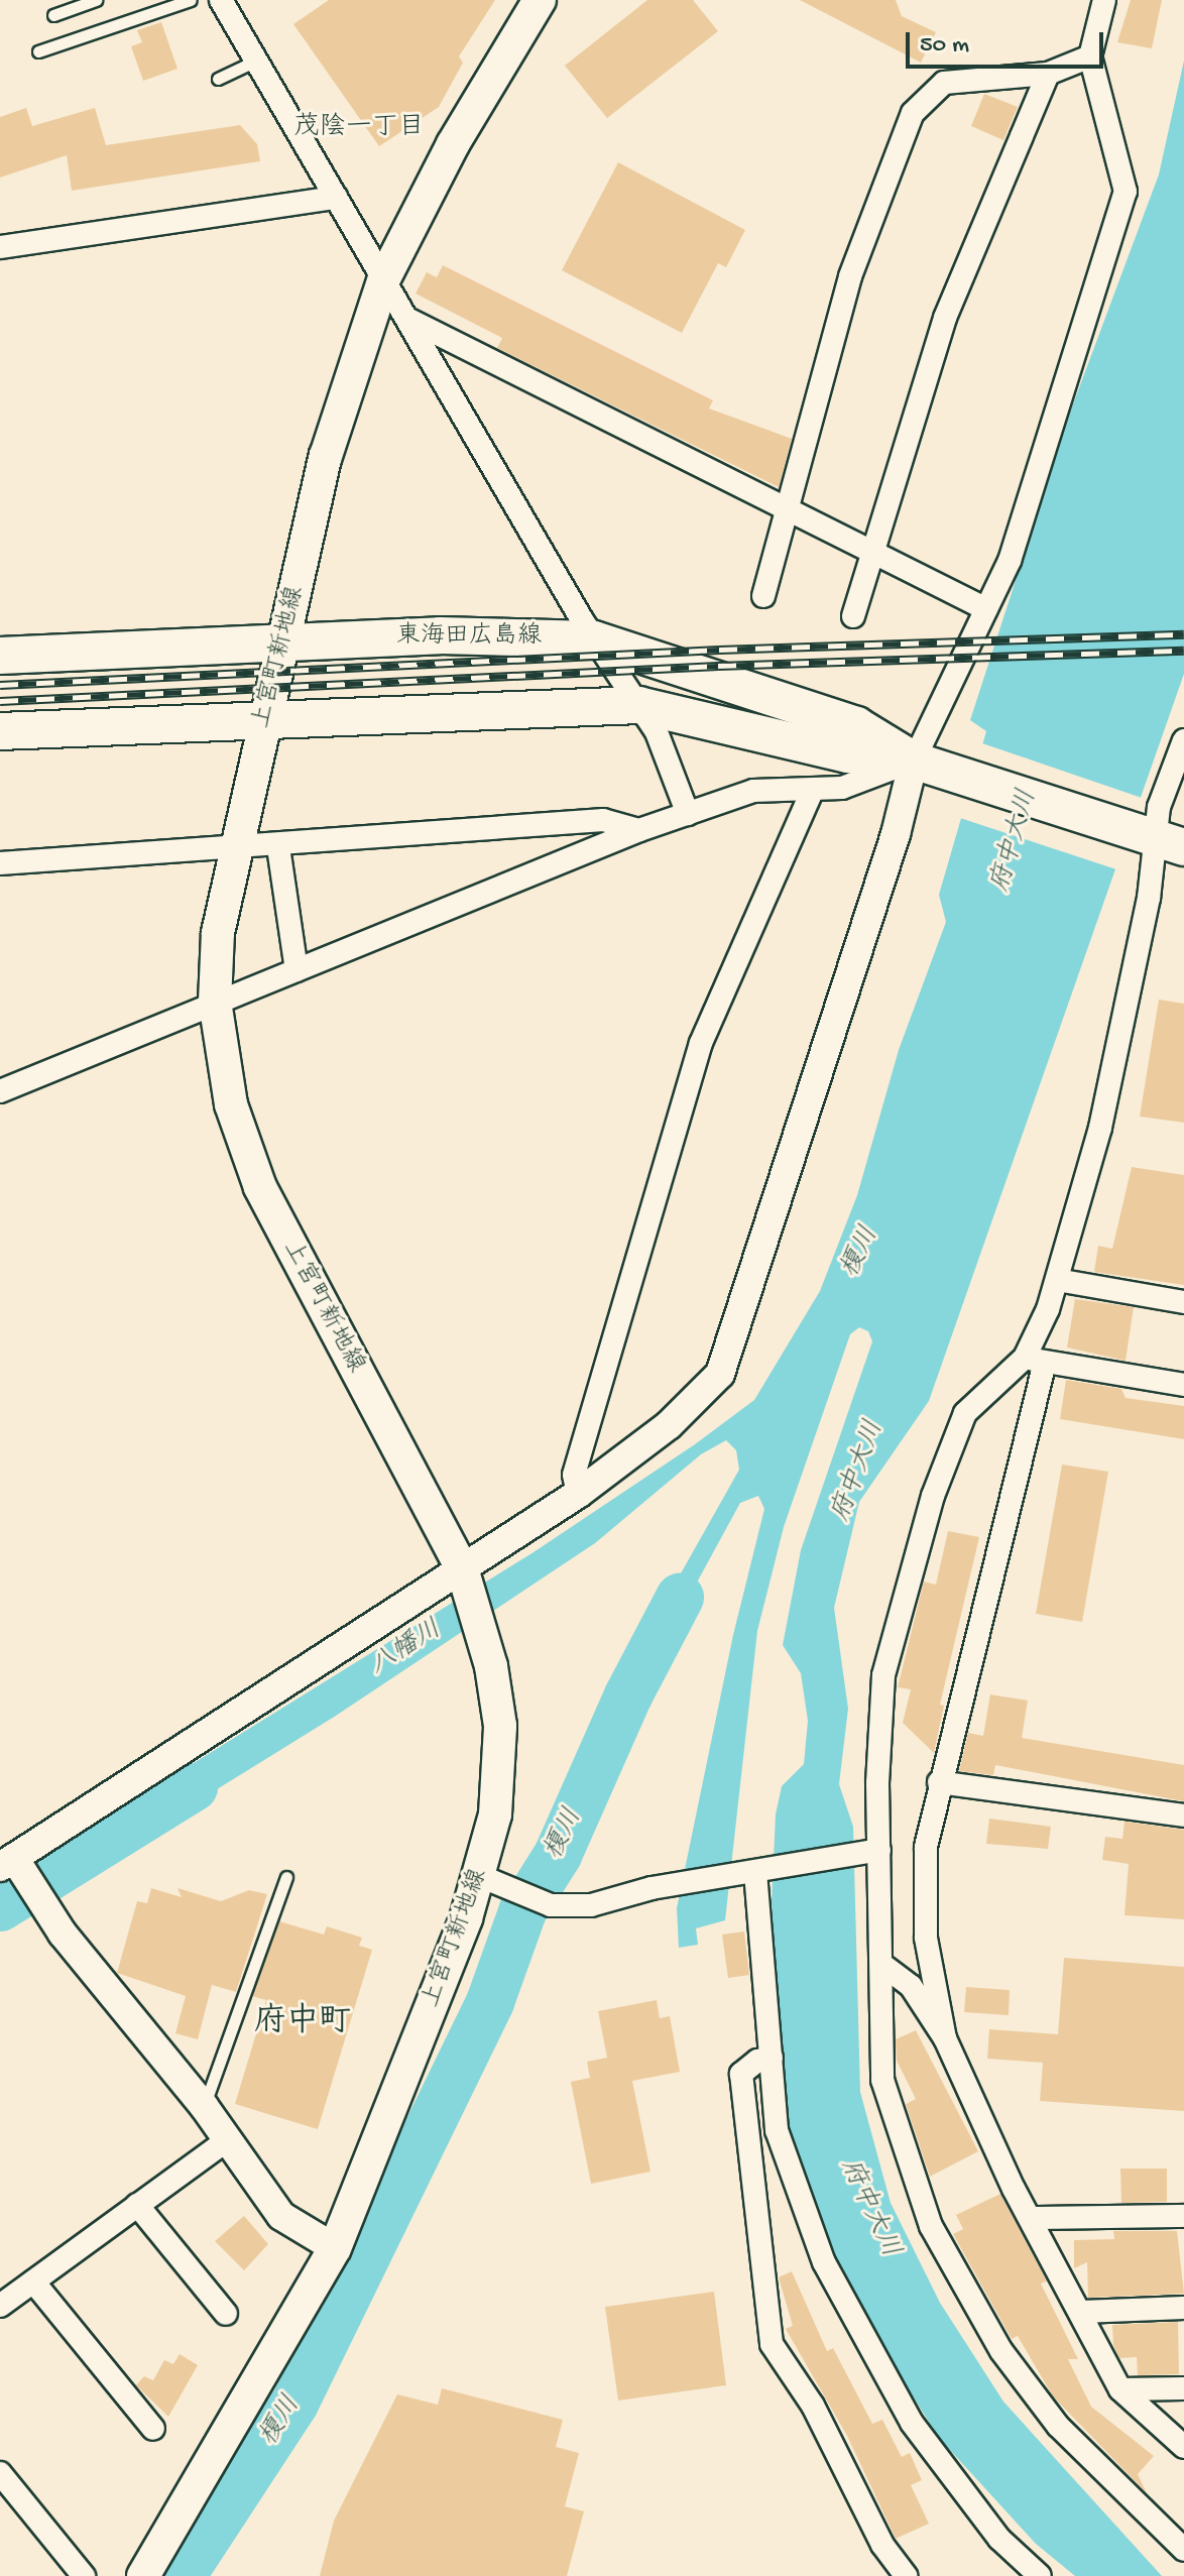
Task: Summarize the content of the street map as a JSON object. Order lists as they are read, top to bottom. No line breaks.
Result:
{"streets":{"main road":["東海田広島線","上宮町新地線"]},"crossings":[["東海田広島線","上宮町新地線"]],"districts":["茂陰一丁目","府中町"],"water":["府中大川","榎川","八幡川"],"scale_bar":"50 m"}
